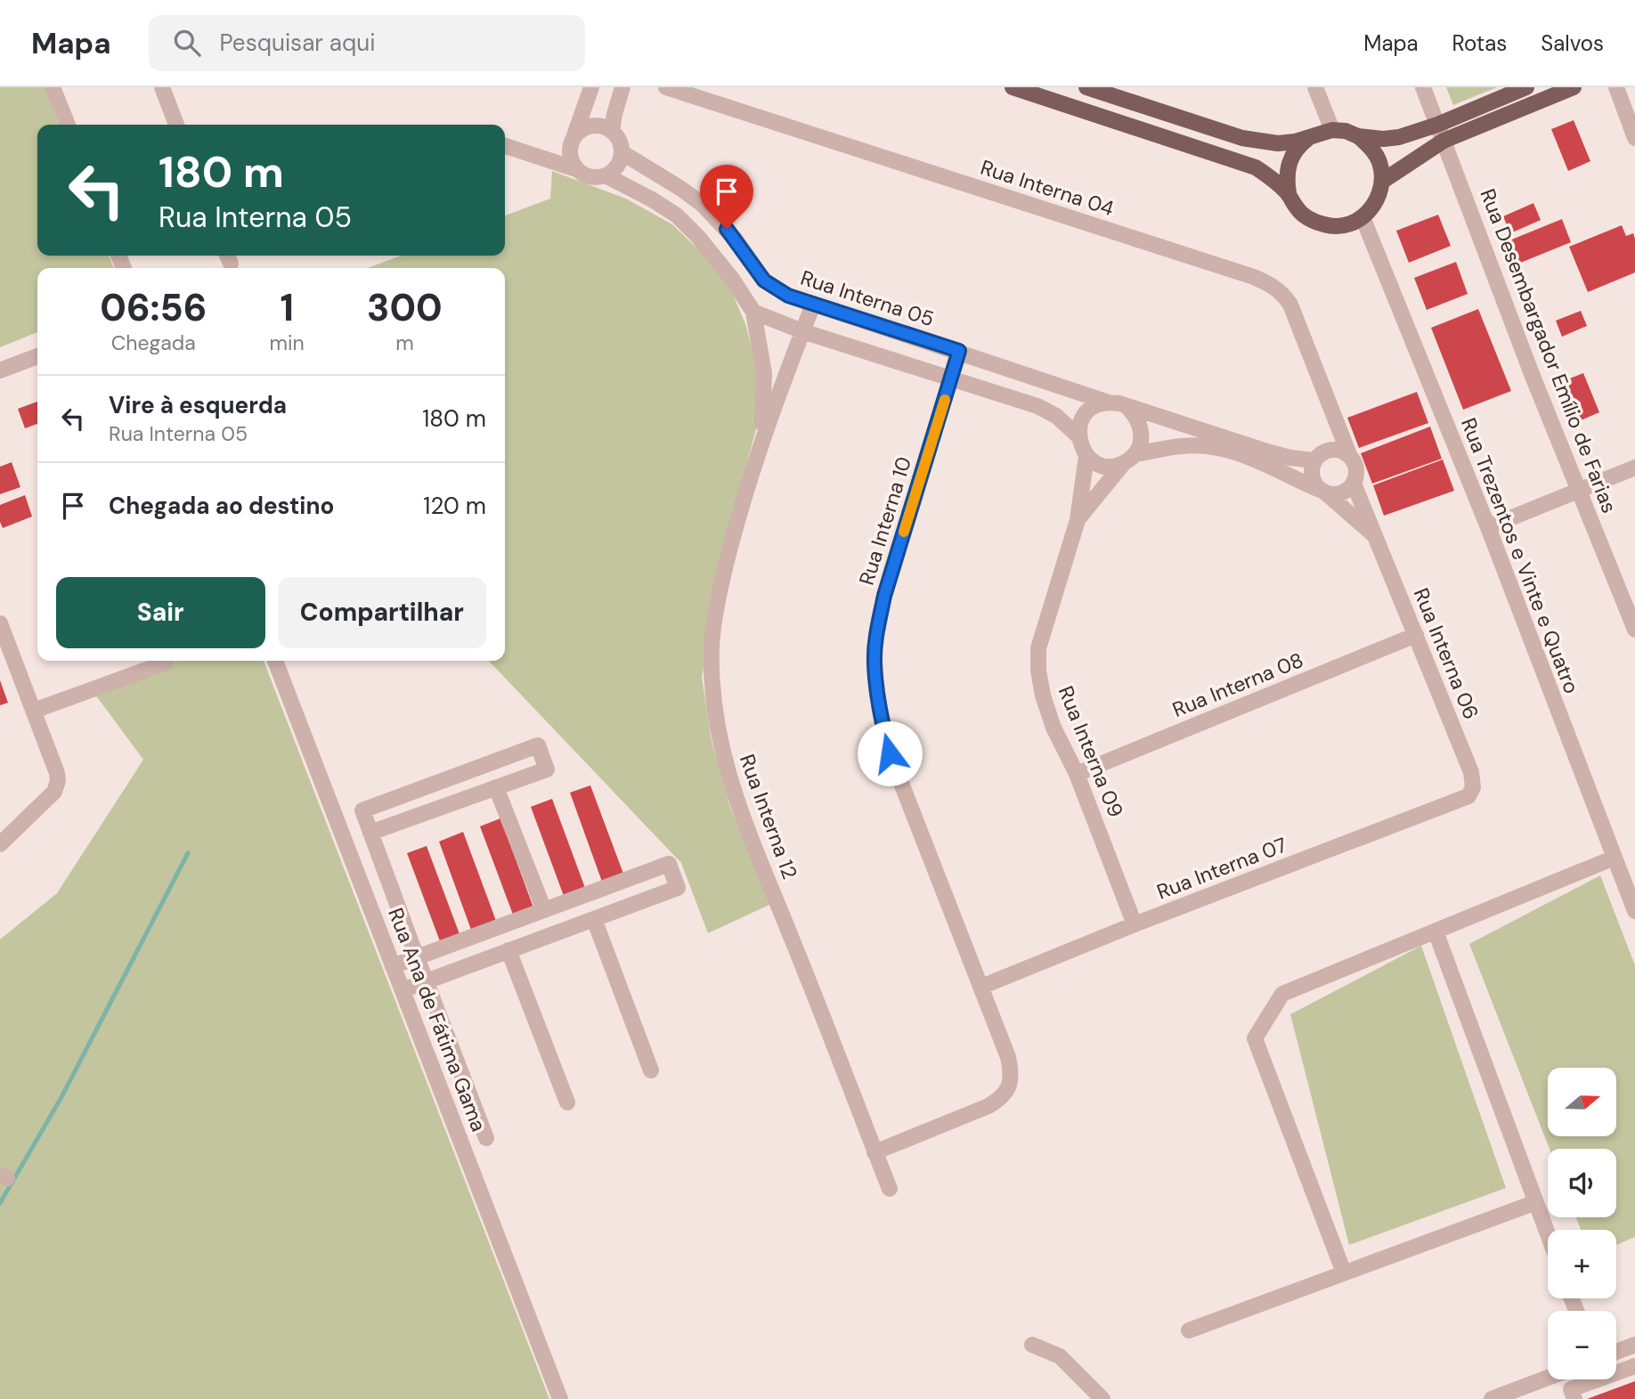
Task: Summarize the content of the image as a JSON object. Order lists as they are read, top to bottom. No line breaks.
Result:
{"streets":{"street":["Rua Interna 04","Rua Interna 05","Rua Desembargador Emílio de Farias","Rua Interna 10","Rua Trezentos e Vinte e Quatro","Rua Interna 06","Rua Interna 08","Rua Interna 09","Rua Interna 12","Rua Interna 07","Rua Ana de Fátima Gama"]},"crossings":[["Rua Interna 04","Rua Interna 06"],["Rua Interna 05","Rua Interna 10"],["Rua Interna 05","Rua Interna 09"],["Rua Interna 05","Rua Interna 12"],["Rua Interna 10","Rua Interna 12"],["Rua Interna 10","Rua Interna 07"],["Rua Interna 06","Rua Interna 08"],["Rua Interna 06","Rua Interna 07"],["Rua Interna 08","Rua Interna 09"],["Rua Interna 09","Rua Interna 07"]],"north":"right","page":{"header":"Mapa","search":"Pesquisar aqui","nav":["Mapa","Rotas","Salvos"],"turn":["180 m","Rua Interna 05"],"eta":["06:56","Chegada","1","min","300","m"],"list":[{"name":"Vire à esquerda","note":"Rua Interna 05","value":"180 m"},{"name":"Chegada ao destino","value":"120 m"}],"buttons":["Sair","Compartilhar"],"map_buttons":["+","−"]}}
